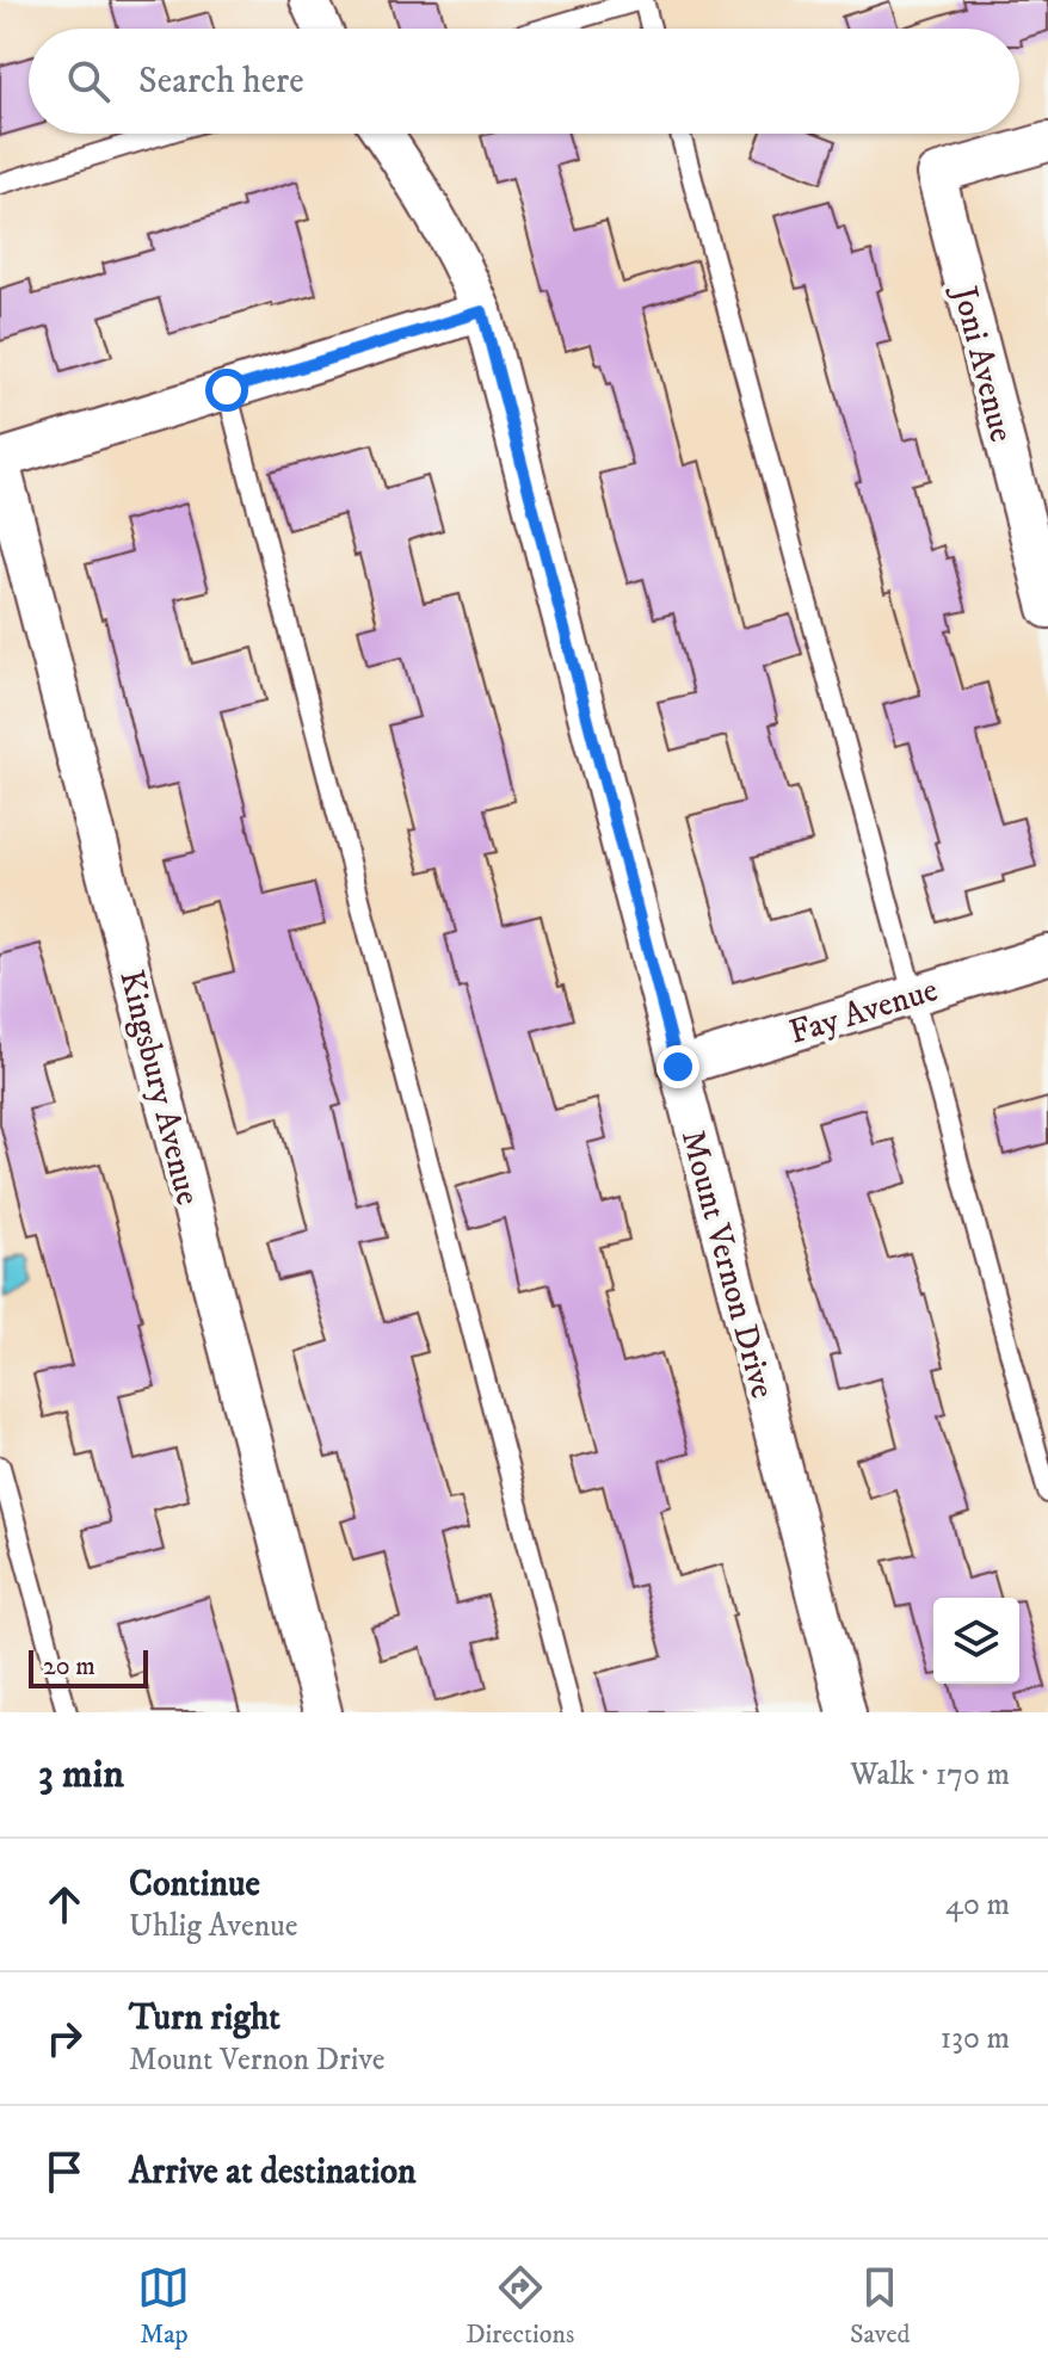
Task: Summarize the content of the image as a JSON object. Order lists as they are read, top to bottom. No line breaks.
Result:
{"streets":{"street":["Joni Avenue","Fay Avenue","Kingsbury Avenue","Mount Vernon Drive"]},"crossings":[["Fay Avenue","Mount Vernon Drive"]],"scale_bar":"20 m","page":{"search":"Search here","scale":"20 m","heading":["3 min","Walk · 170 m"],"list":[["Continue","Uhlig Avenue","40 m"],["Turn right","Mount Vernon Drive","130 m"],"Arrive at destination"],"nav":["Map","Directions","Saved"]}}
